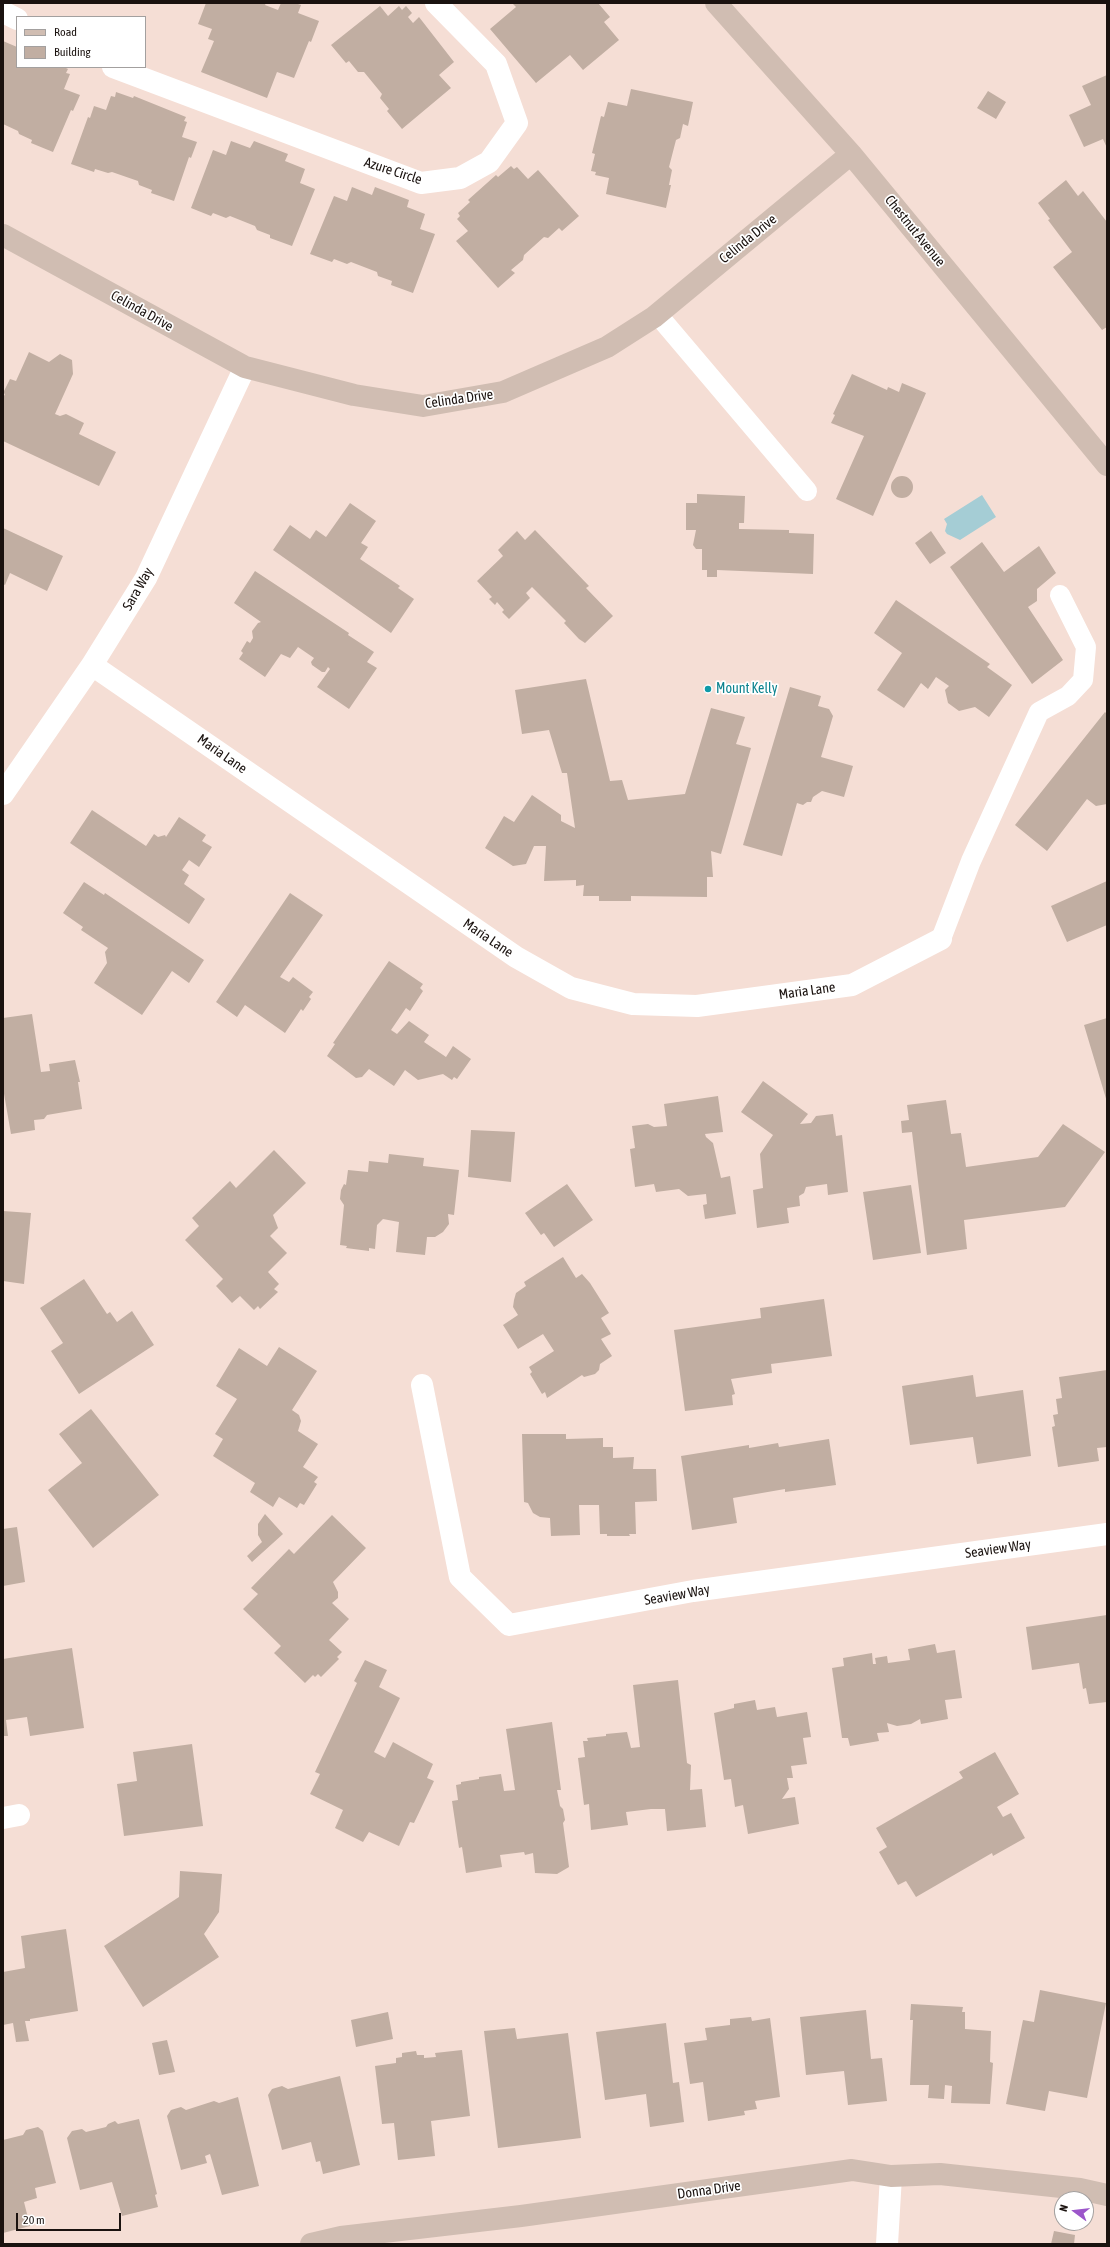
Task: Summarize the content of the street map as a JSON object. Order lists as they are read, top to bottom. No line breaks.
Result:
{"streets":{"street":["Azure Circle","Chestnut Avenue","Celinda Drive","Sara Way","Maria Lane","Seaview Way","Donna Drive"]},"crossings":[["Chestnut Avenue","Celinda Drive"],["Celinda Drive","Sara Way"],["Sara Way","Maria Lane"]],"places":["Mount Kelly"],"legend":["Road","Building"],"scale_bar":"20 m","north":"left"}
